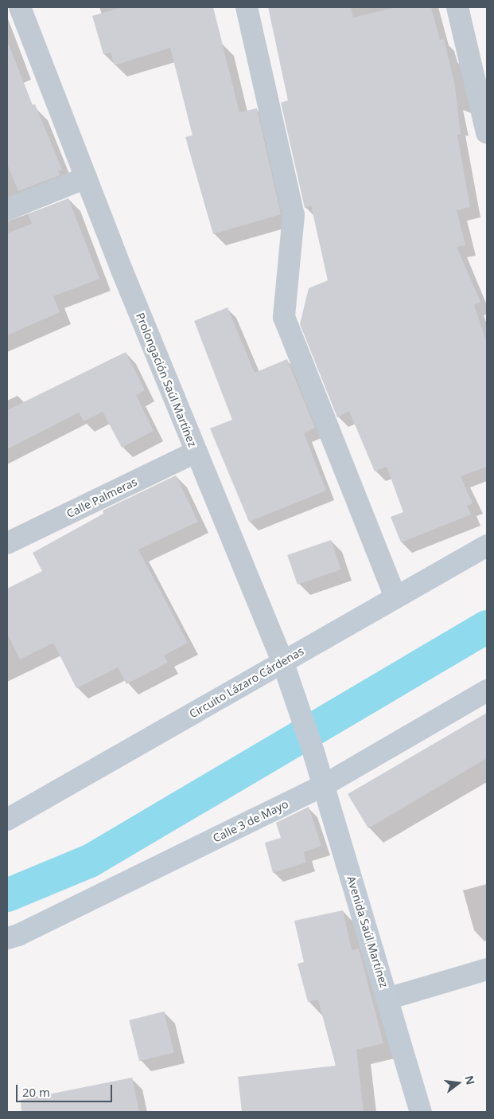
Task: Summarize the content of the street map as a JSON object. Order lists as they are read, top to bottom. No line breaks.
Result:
{"streets":{"street":["Prolongación Saúl Martínez","Calle Palmeras","Circuito Lázaro Cárdenas","Calle 3 de Mayo","Avenida Saúl Martínez"]},"crossings":[["Prolongación Saúl Martínez","Calle Palmeras"],["Prolongación Saúl Martínez","Circuito Lázaro Cárdenas"],["Prolongación Saúl Martínez","Avenida Saúl Martínez"],["Calle 3 de Mayo","Avenida Saúl Martínez"]],"scale_bar":"20 m","north":"right"}
